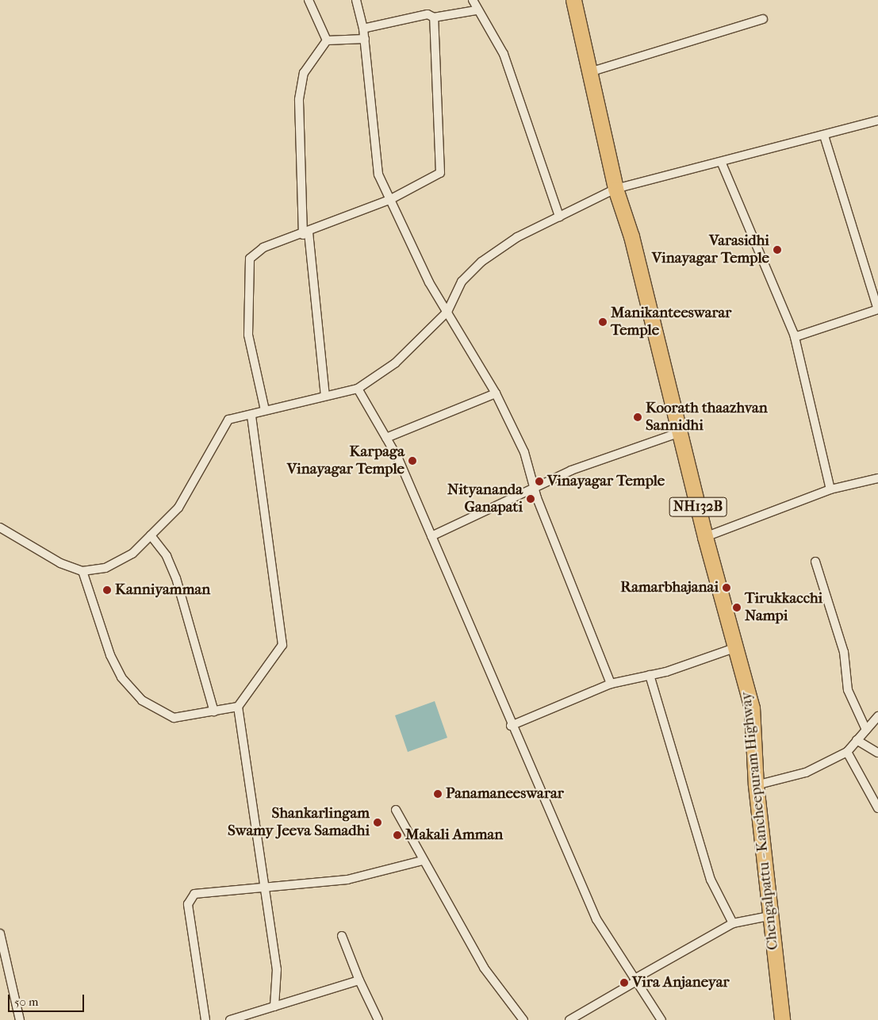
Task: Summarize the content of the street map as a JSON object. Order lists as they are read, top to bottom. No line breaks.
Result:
{"streets":{"highway":["NH132B","Chengalpattu - Kancheepuram Highway"]},"places":["Varasidhi Vinayagar Temple","Manikanteeswarar Temple","Koorath thaazhvan Sannidhi","Karpaga Vinayagar Temple","Vinayagar Temple","Nityananda Ganapati","Ramarbhajanai","Kanniyamman","Tirukkacchi Nampi","Panamaneeswarar","Shankarlingam Swamy Jeeva Samadhi","Makali Amman","Vira Anjaneyar"],"scale_bar":"50 m"}
